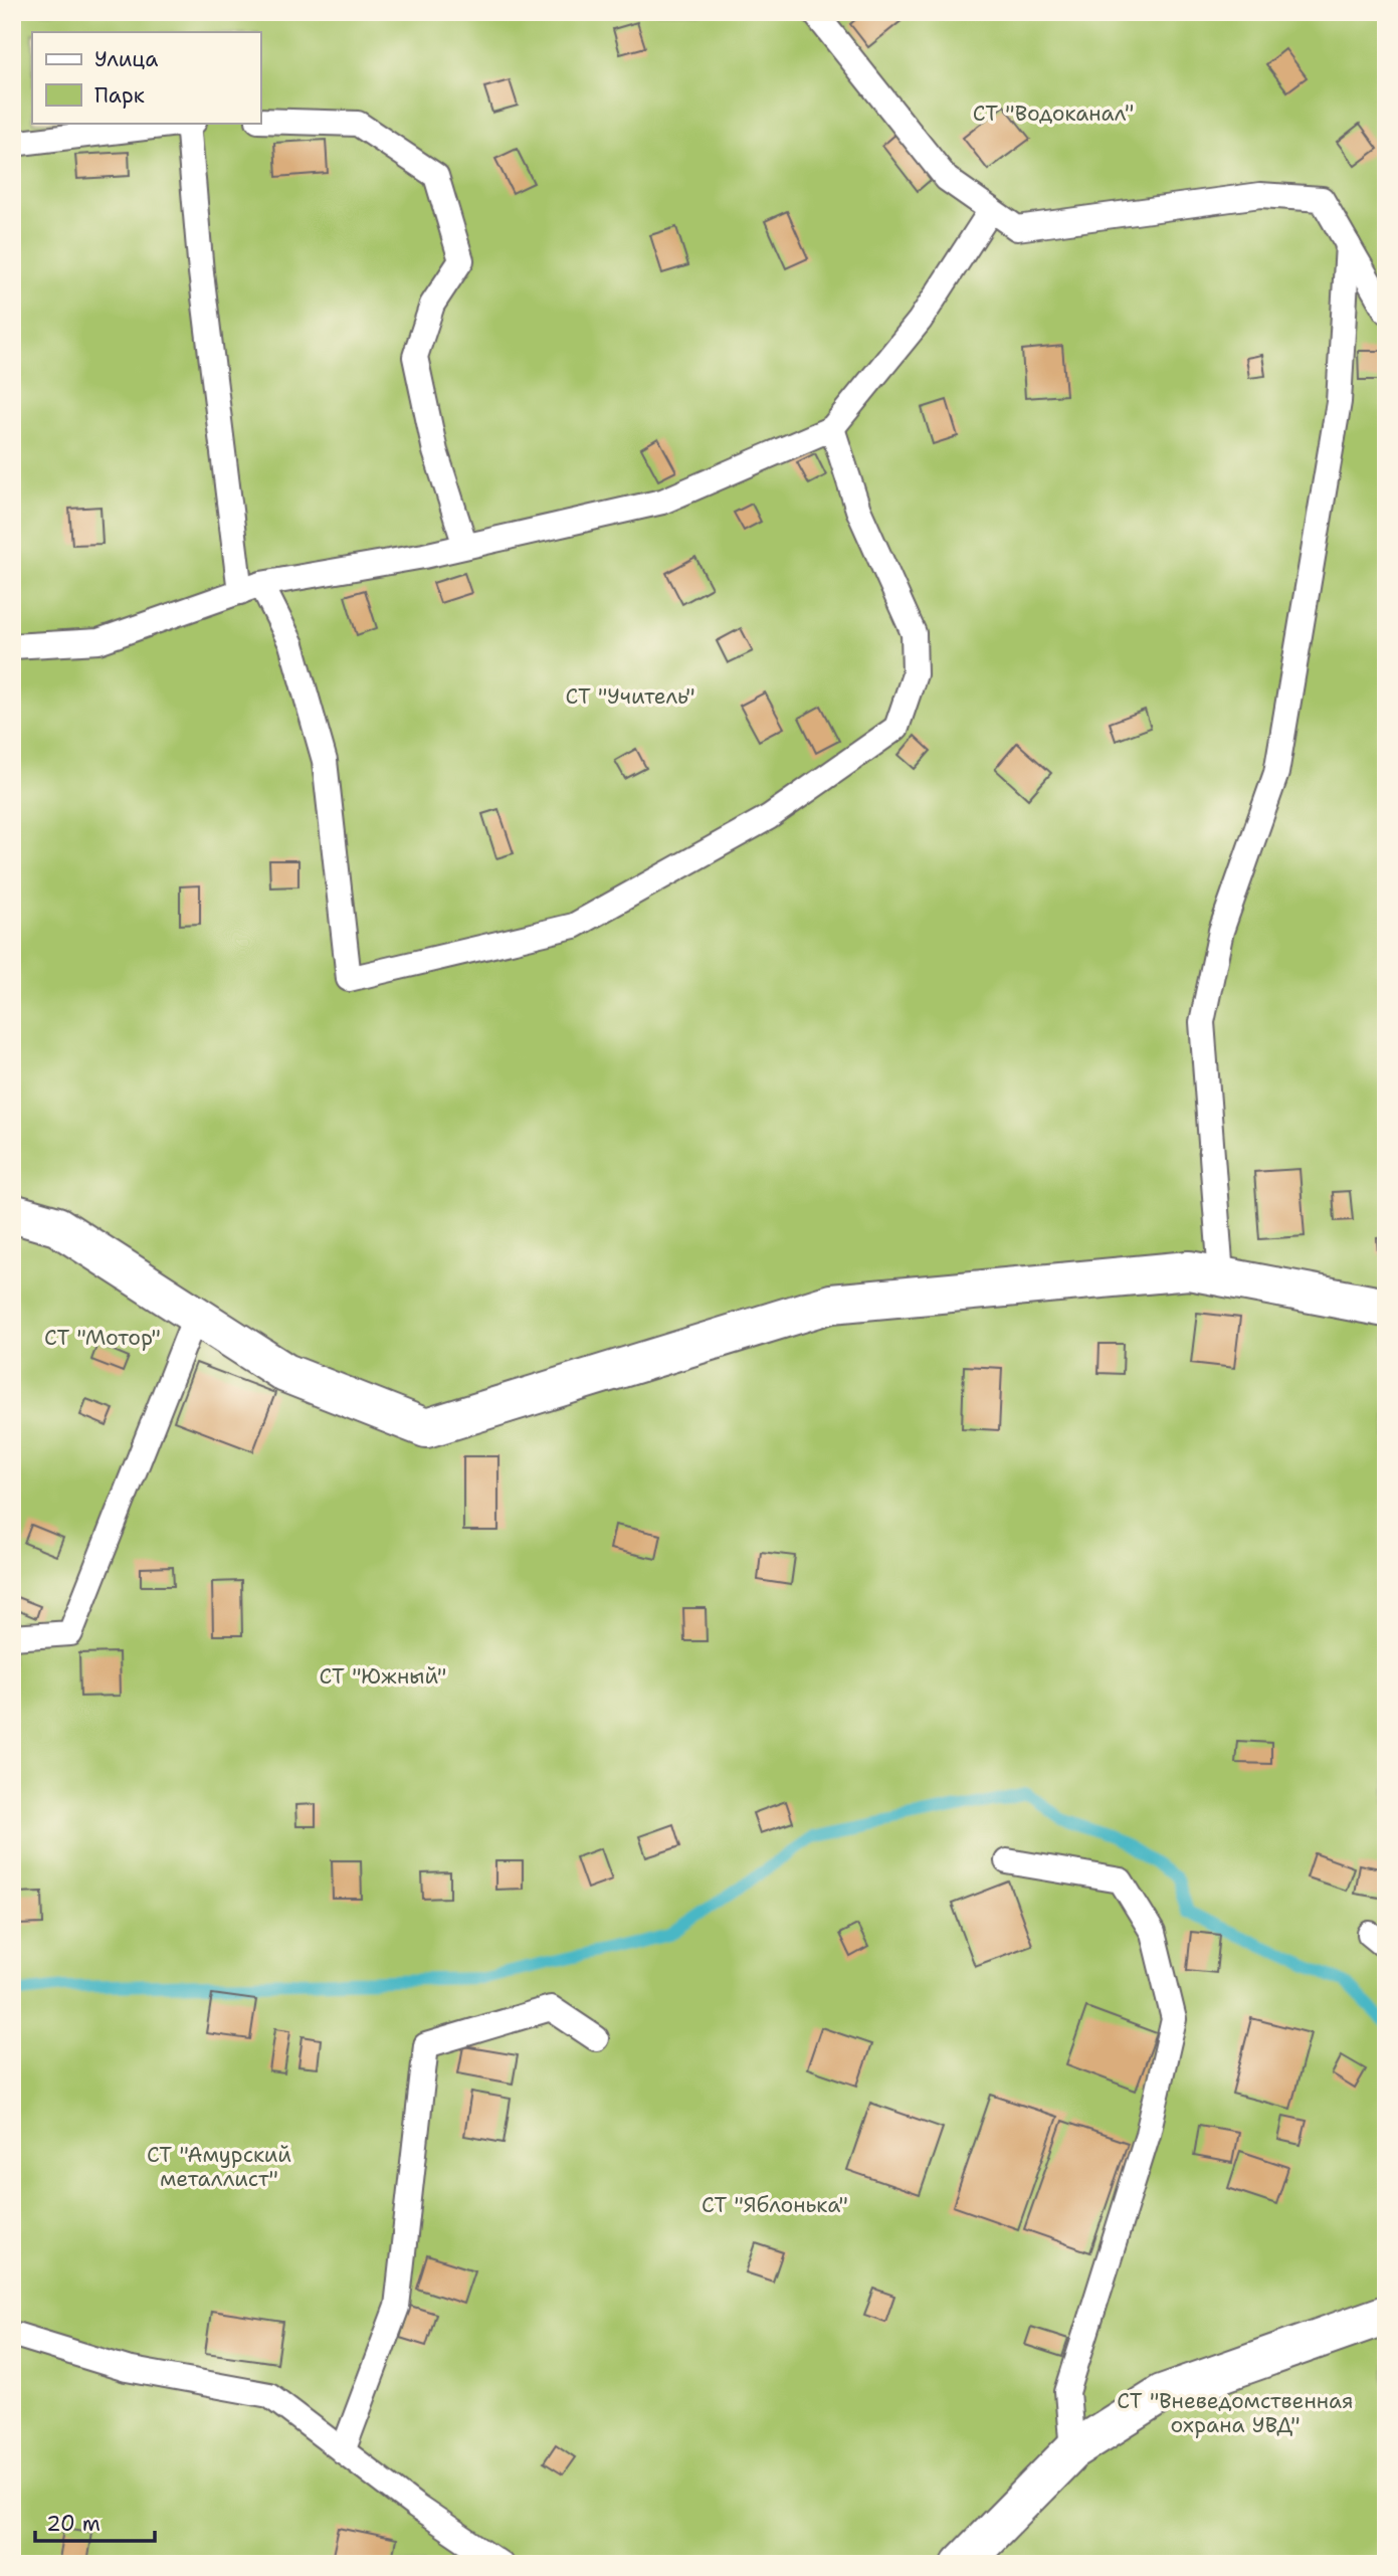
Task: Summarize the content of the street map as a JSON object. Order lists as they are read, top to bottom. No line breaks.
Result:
{"parks":["СТ \"Водоканал\"","СТ \"Учитель\"","СТ \"Мотор\"","СТ \"Южный\"","СТ \"Амурский металлист\"","СТ \"Яблонька\"","СТ \"Вневедомственная охрана УВД\""],"legend":["Улица","Парк"],"scale_bar":"20 m"}
